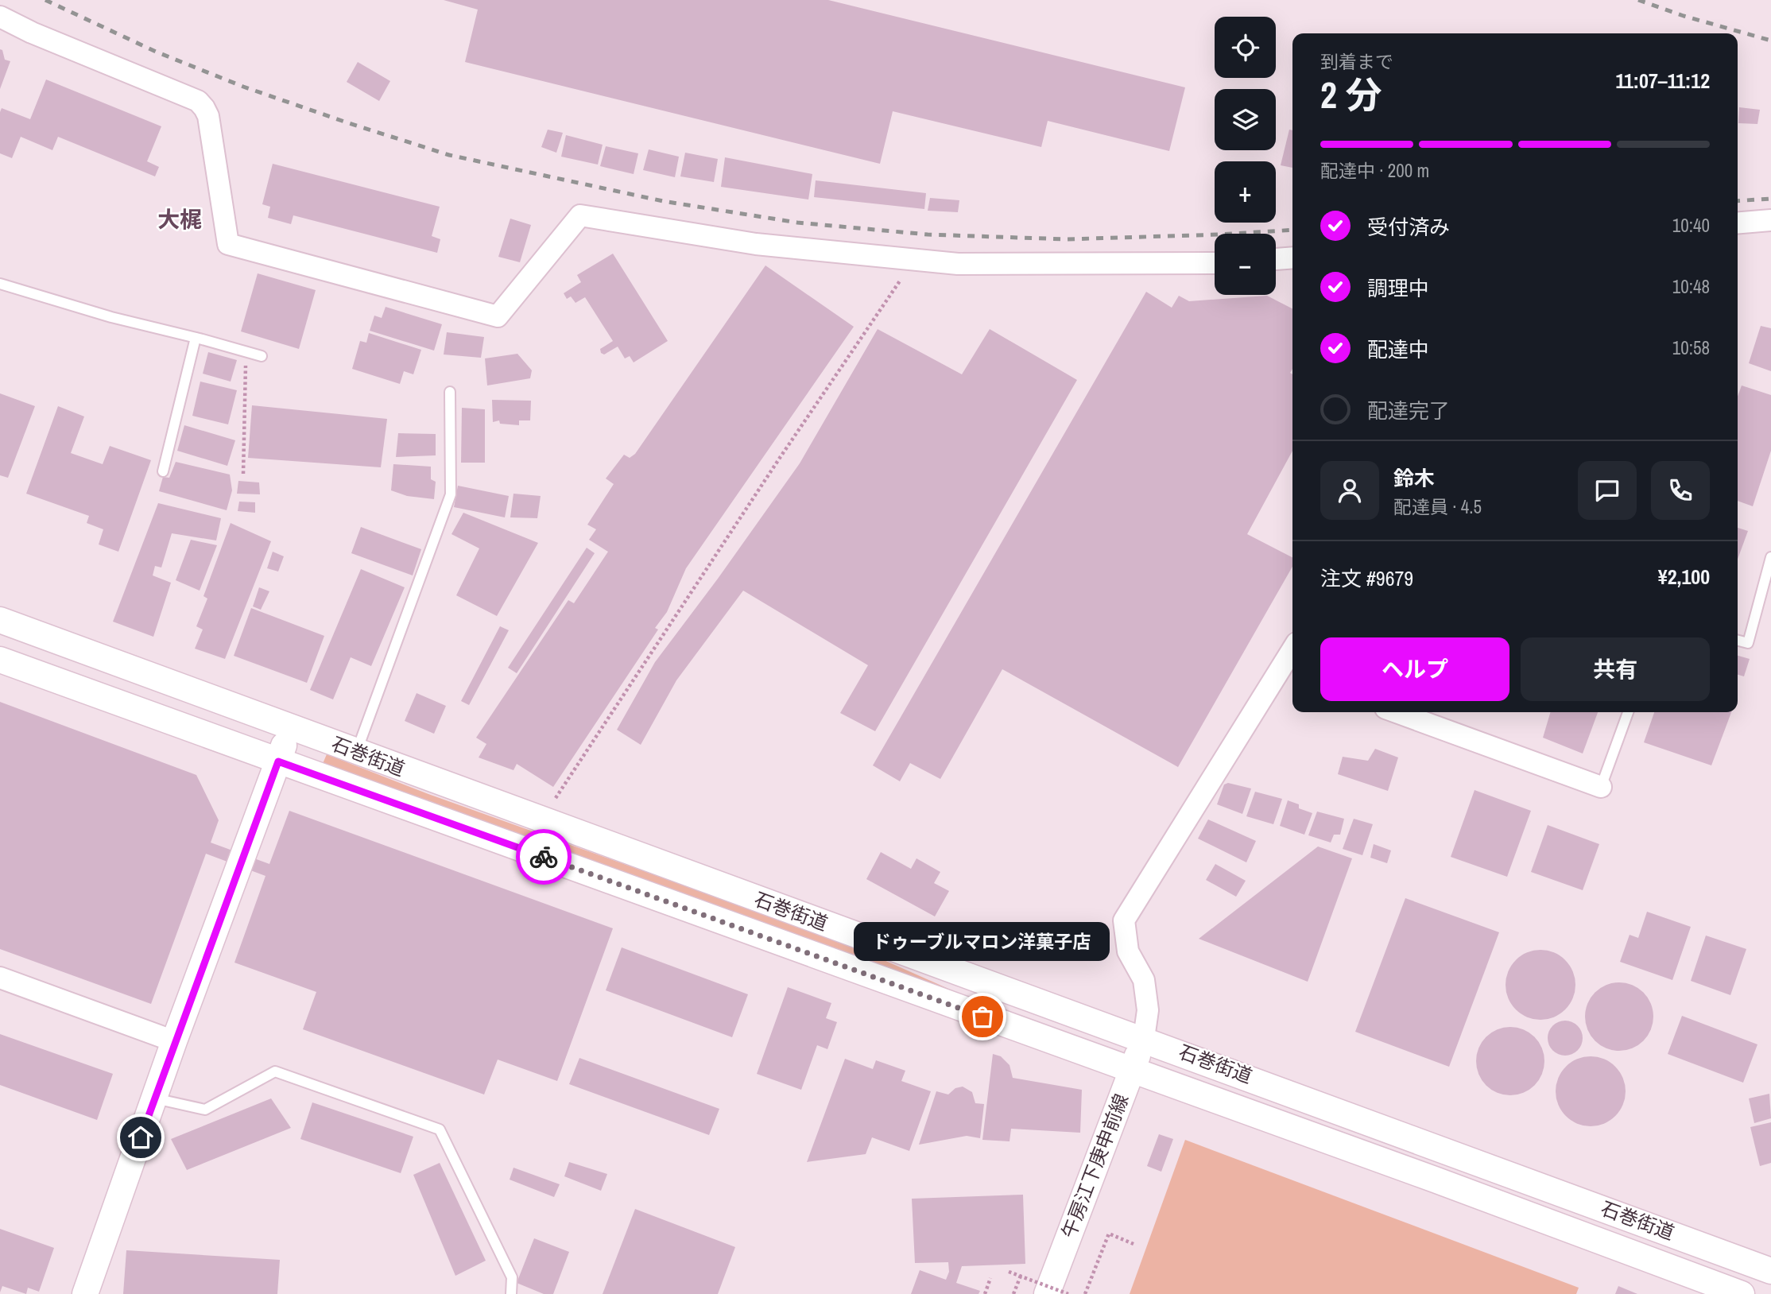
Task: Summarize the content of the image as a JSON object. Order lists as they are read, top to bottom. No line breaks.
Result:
{"streets":{"street":["石巻街道","午房江下庚申前線"]},"crossings":[["石巻街道","午房江下庚申前線"]],"districts":["大梶"],"places":["ドゥーブルマロン洋菓子店"],"page":{"map_buttons":["+","−"],"heading":["2 分","到着まで","11:07–11:12"],"panel":["鈴木","配達員 · 4.5","注文 #9679","¥2,100"],"bar":"配達中 · 200 m","list":[["受付済み","10:40"],["調理中","10:48"],["配達中","10:58"],"配達完了"],"buttons":["ヘルプ","共有"],"bubble":"ドゥーブルマロン洋菓子店"}}
